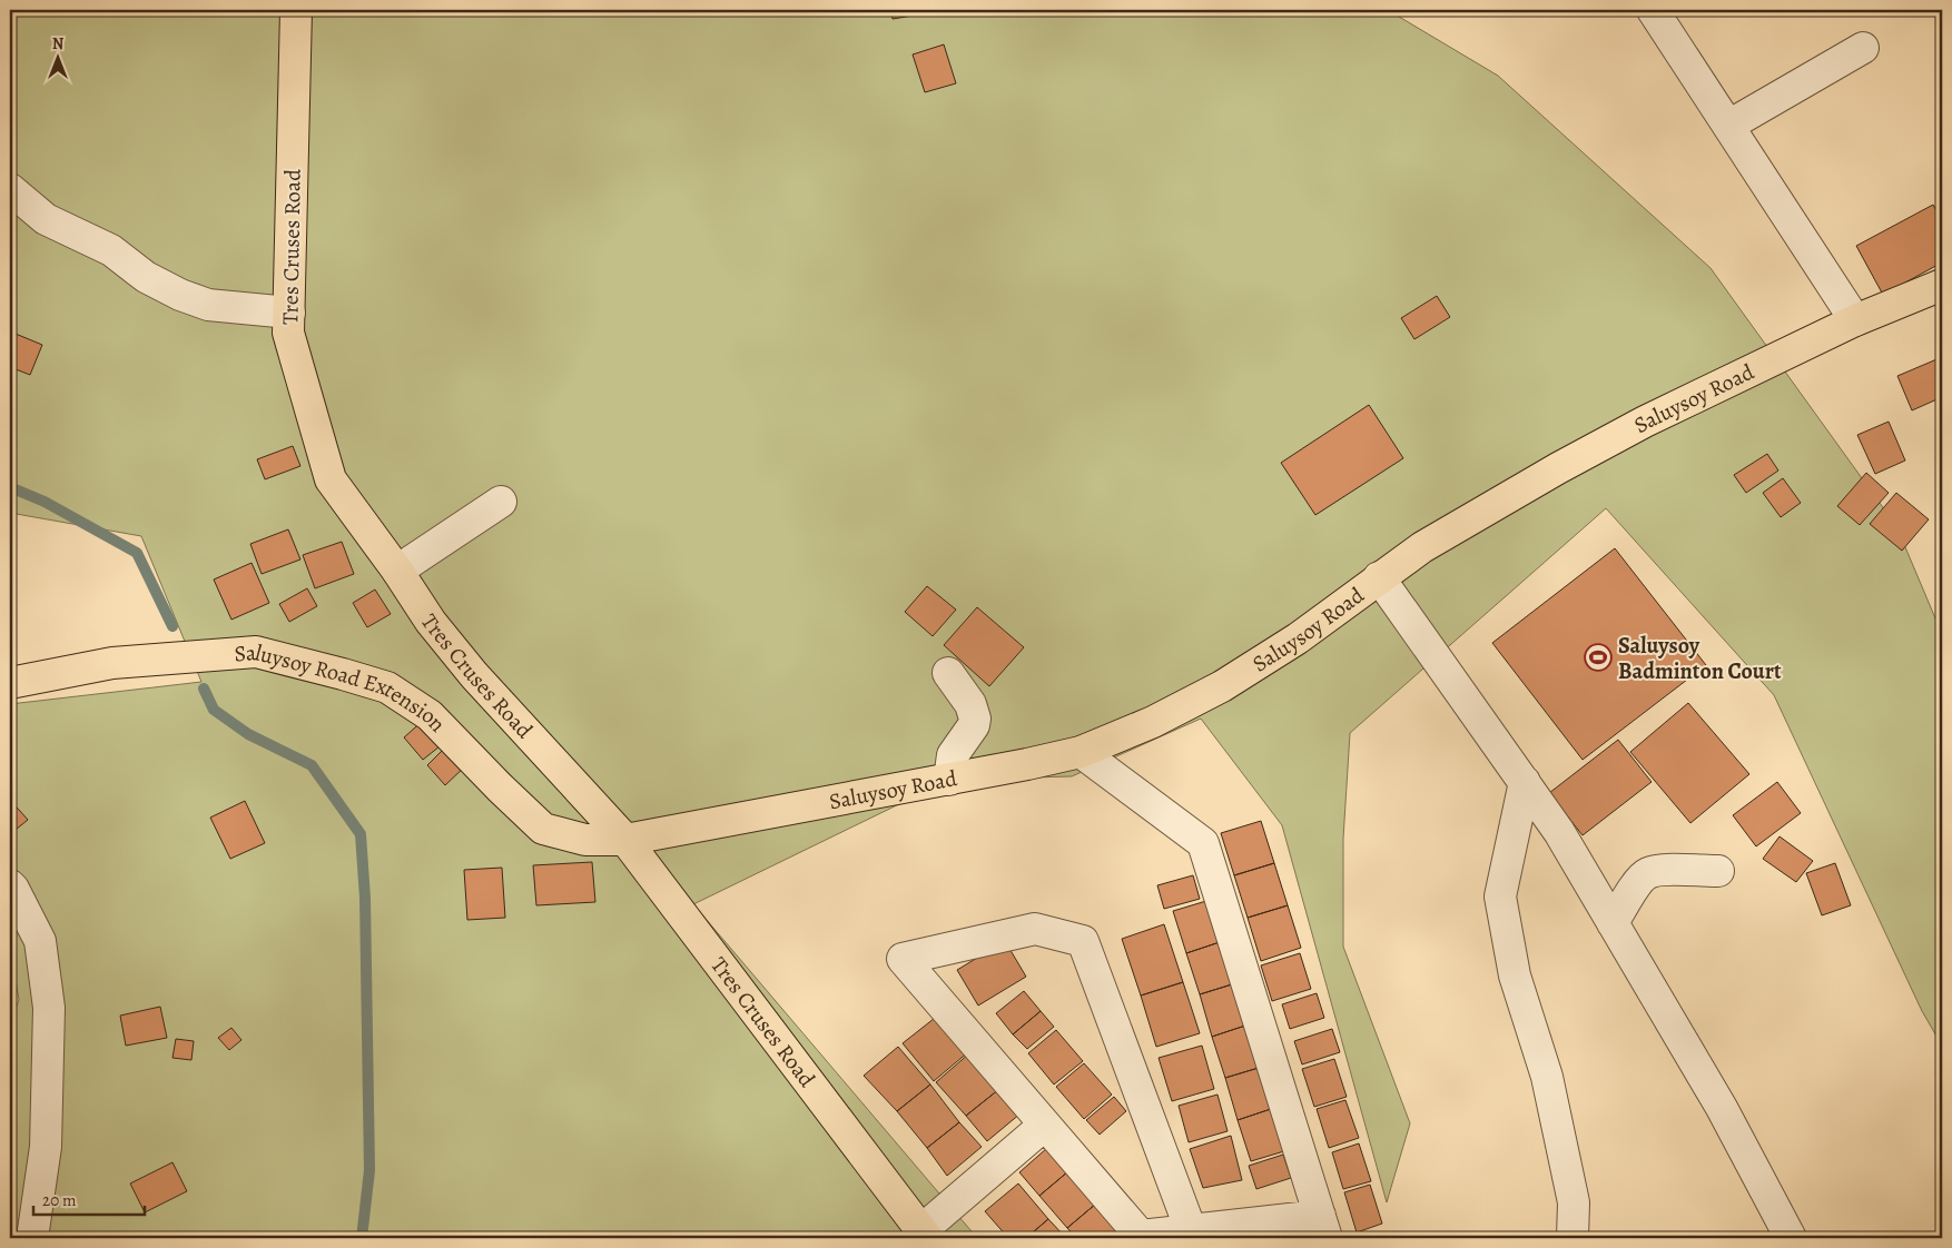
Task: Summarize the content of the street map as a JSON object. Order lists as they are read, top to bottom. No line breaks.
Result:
{"streets":{"main road":["Tres Cruses Road","Saluysoy Road","Saluysoy Road Extension"]},"crossings":[["Tres Cruses Road","Saluysoy Road"],["Tres Cruses Road","Saluysoy Road Extension"],["Saluysoy Road","Saluysoy Road Extension"]],"places":{"sports":["Saluysoy Badminton Court"]},"scale_bar":"20 m","north":"top"}
